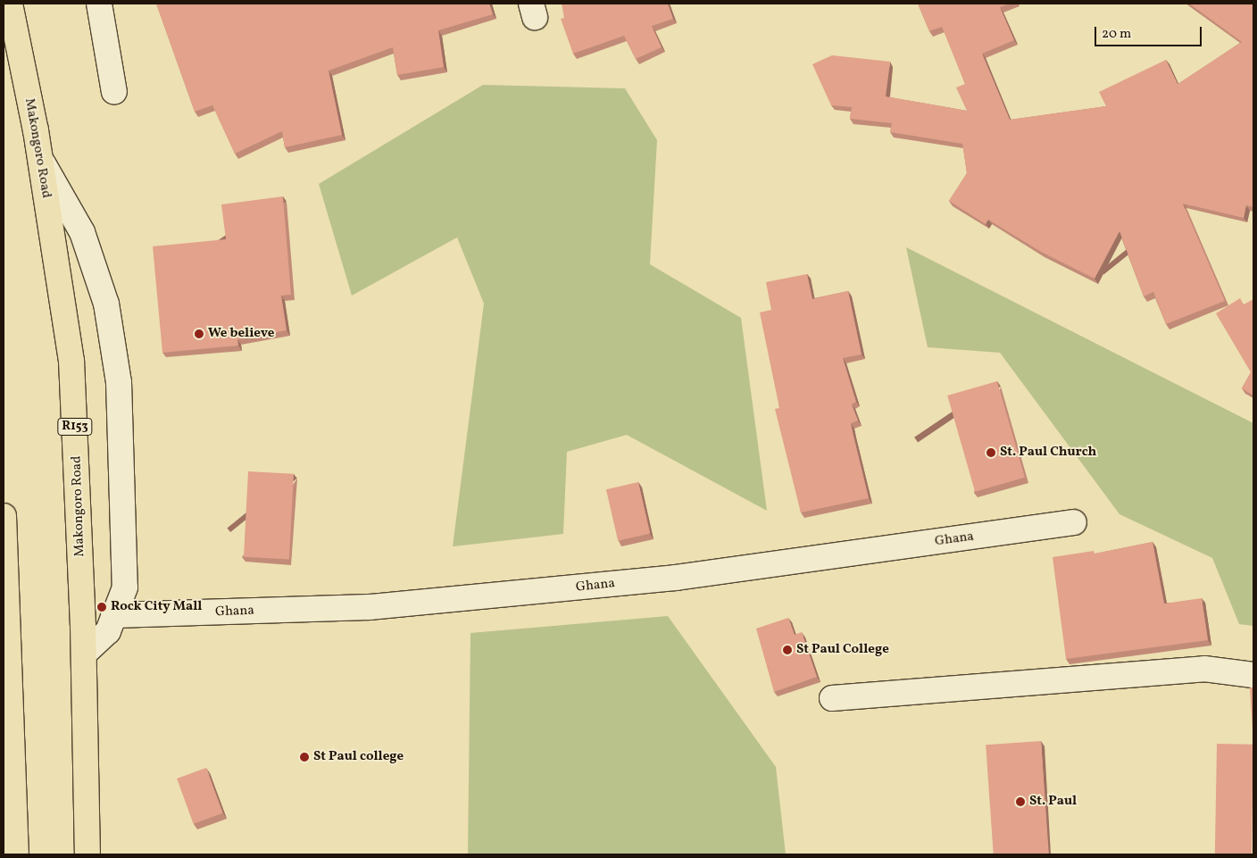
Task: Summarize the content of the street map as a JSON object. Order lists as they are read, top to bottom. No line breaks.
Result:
{"streets":{"main road":["Makongoro Road","R153"],"street":["Ghana"]},"places":["We believe","St. Paul Church","Rock City Mall","St Paul College","St Paul college","St. Paul"],"scale_bar":"20 m"}
